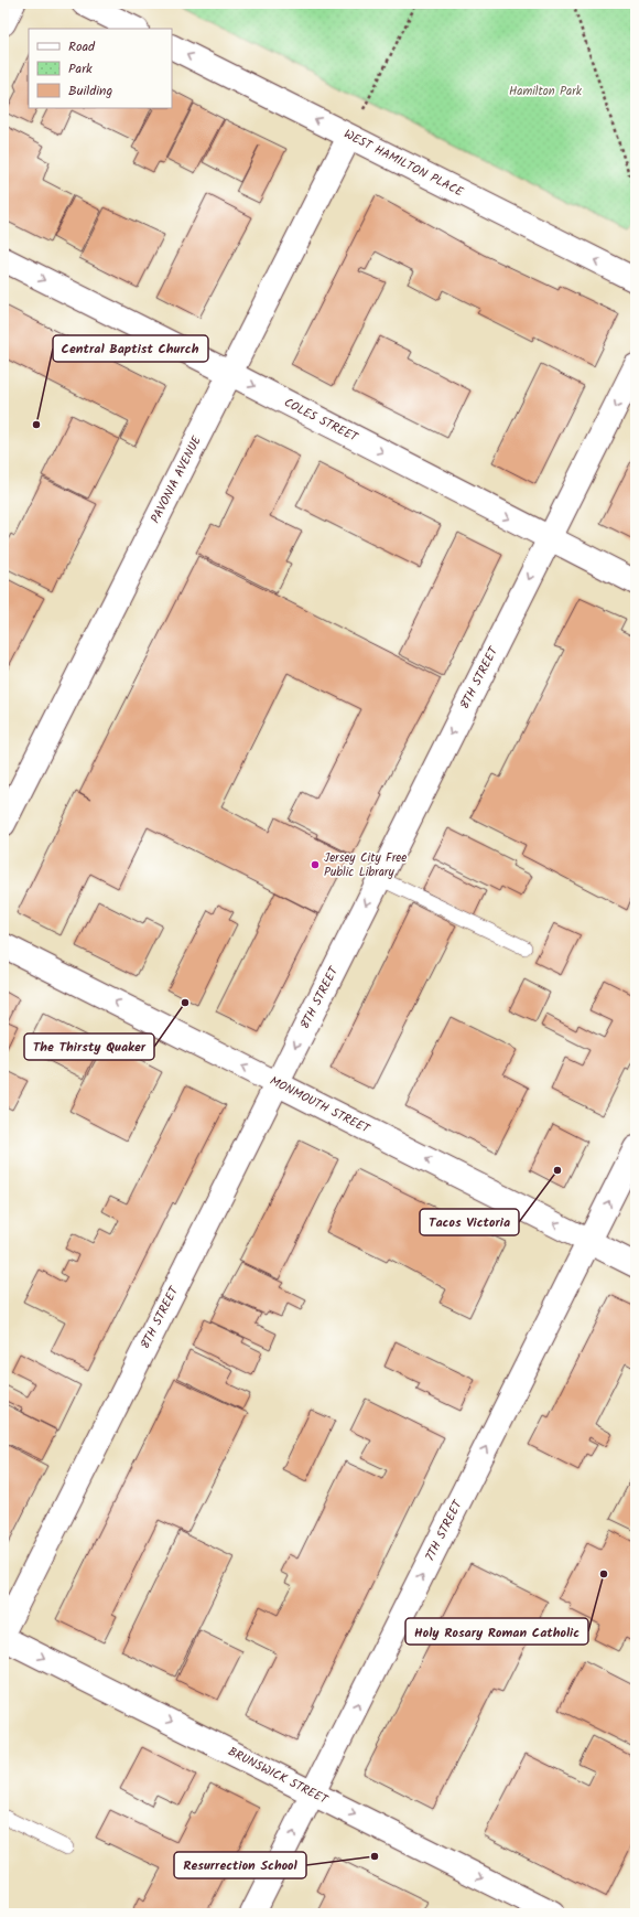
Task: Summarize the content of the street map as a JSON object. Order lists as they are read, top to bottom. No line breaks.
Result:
{"streets":{"street":["WEST HAMILTON PLACE","COLES STREET","PAVONIA AVENUE","8TH STREET","MONMOUTH STREET","7TH STREET","BRUNSWICK STREET"]},"crossings":[["WEST HAMILTON PLACE","PAVONIA AVENUE"],["COLES STREET","PAVONIA AVENUE"],["COLES STREET","8TH STREET"],["8TH STREET","MONMOUTH STREET"],["MONMOUTH STREET","7TH STREET"],["7TH STREET","BRUNSWICK STREET"]],"one_way":["WEST HAMILTON PLACE","COLES STREET","8TH STREET","MONMOUTH STREET","7TH STREET","BRUNSWICK STREET"],"parks":["Hamilton Park"],"places":["Central Baptist Church","Jersey City Free Public Library","The Thirsty Quaker","Tacos Victoria","Holy Rosary Roman Catholic","Resurrection School"],"legend":["Road","Park","Building"]}
